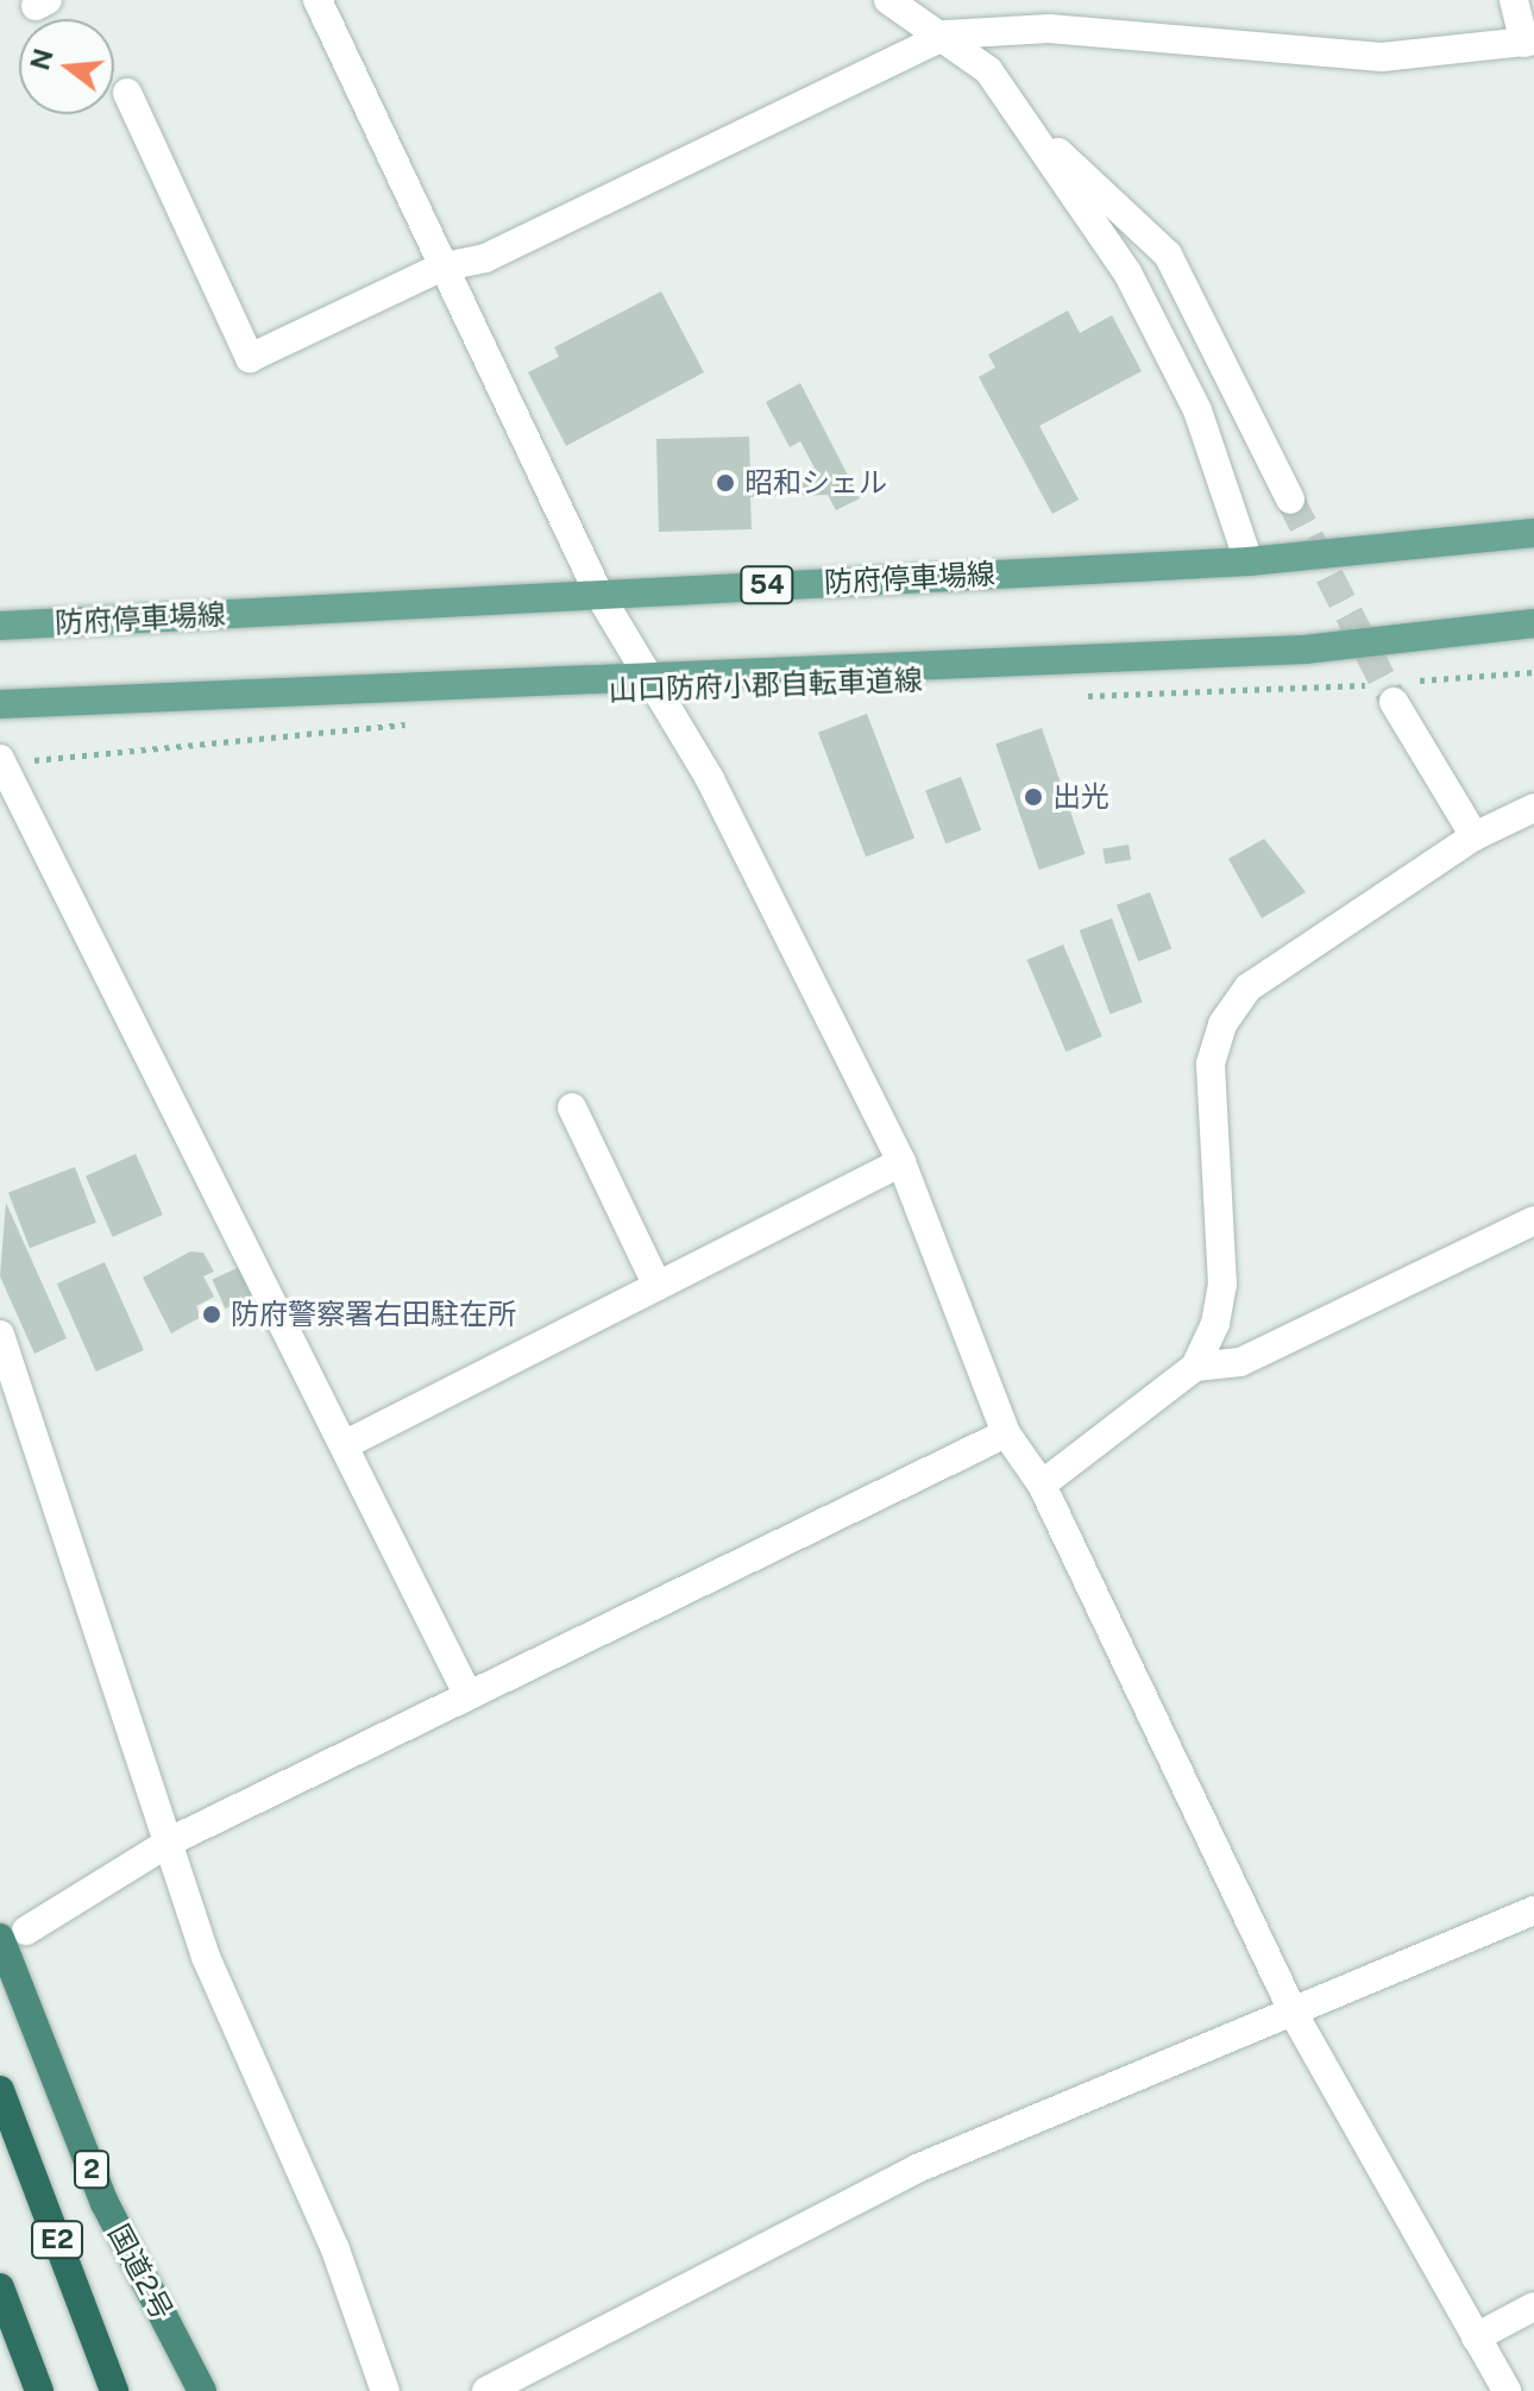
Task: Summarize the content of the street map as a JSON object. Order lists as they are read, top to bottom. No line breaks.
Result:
{"streets":{"highway":["2","E2","国道2号"],"main road":["防府停車場線","54"]},"places":["昭和シェル","出光","防府警察署右田駐在所"],"north":"left"}
